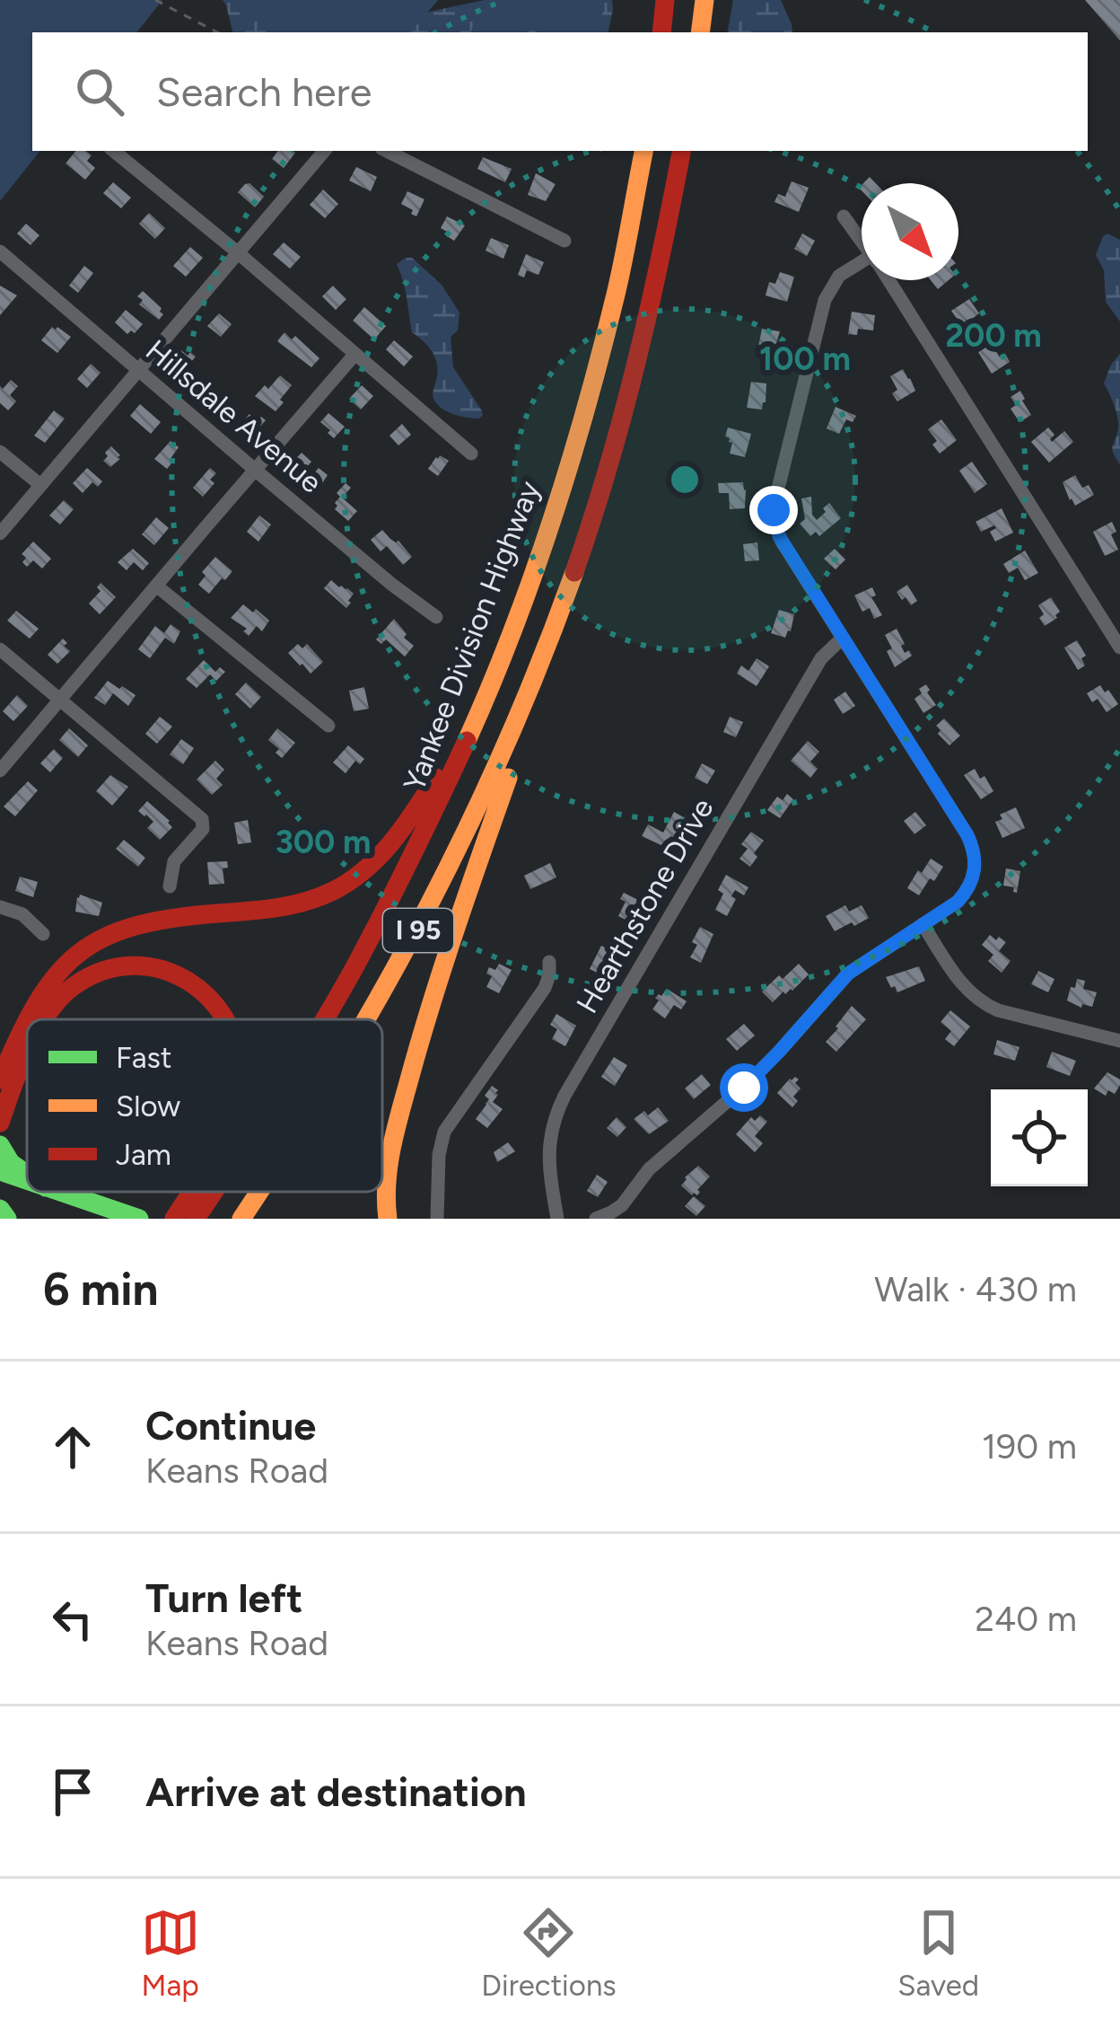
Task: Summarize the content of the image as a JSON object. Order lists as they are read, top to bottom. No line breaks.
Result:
{"streets":{"main road":["Yankee Division Highway","I 95"],"street":["Hillsdale Avenue","Hearthstone Drive"]},"legend":["Fast","Slow","Jam"],"north":"bottom right","page":{"search":"Search here","heading":["6 min","Walk · 430 m"],"list":[["Continue","Keans Road","190 m"],["Turn left","Keans Road","240 m"],"Arrive at destination"],"nav":["Map","Directions","Saved"]},"rings":["200 m","100 m","300 m"]}
